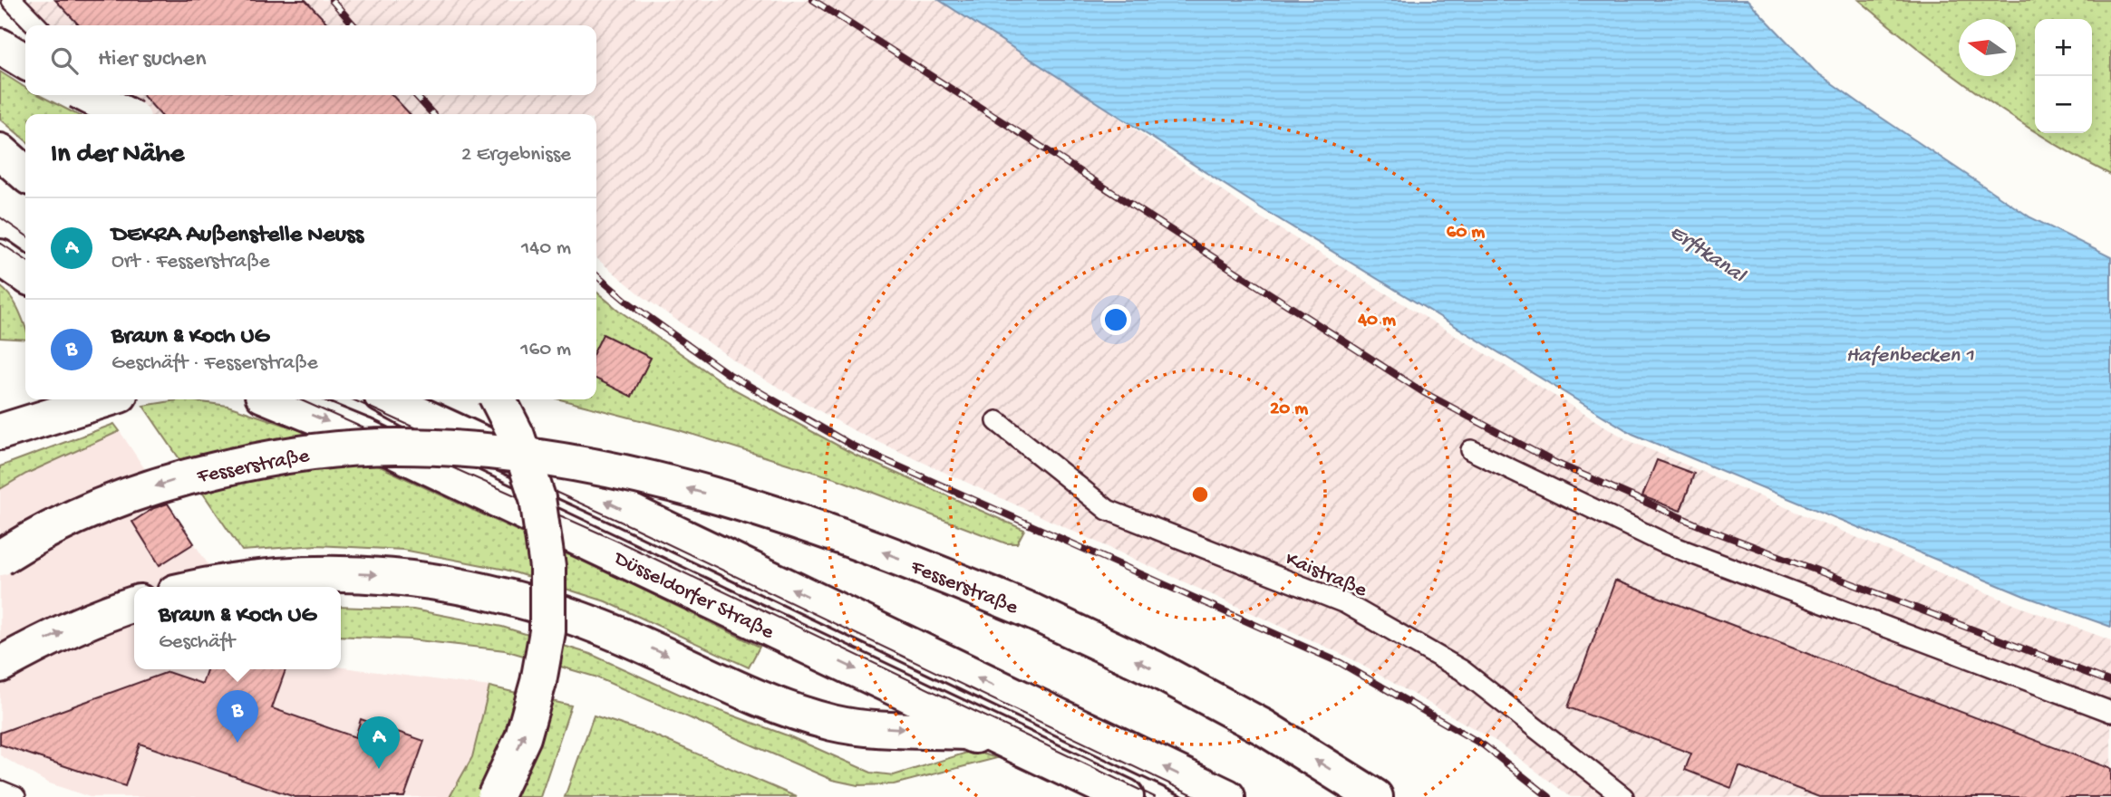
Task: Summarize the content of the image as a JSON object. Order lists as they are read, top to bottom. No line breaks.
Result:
{"streets":{"main road":["Fesserstraße","Düsseldorfer Straße"],"lane":["Kaistraße"]},"water":["Erftkanal","Hafenbecken 1"],"north":"left","page":{"map_buttons":["+","−"],"search":"Hier suchen","heading":["In der Nähe","2 Ergebnisse"],"list":[{"mark":"A","name":"DEKRA Außenstelle Neuss","note":"Ort · Fesserstraße","value":"140 m"},{"mark":"B","name":"Braun & Koch UG","note":"Geschäft · Fesserstraße","value":"160 m"}],"popup":["Braun & Koch UG","Geschäft"],"pins":["B","A"]},"rings":["60 m","40 m","20 m"]}
